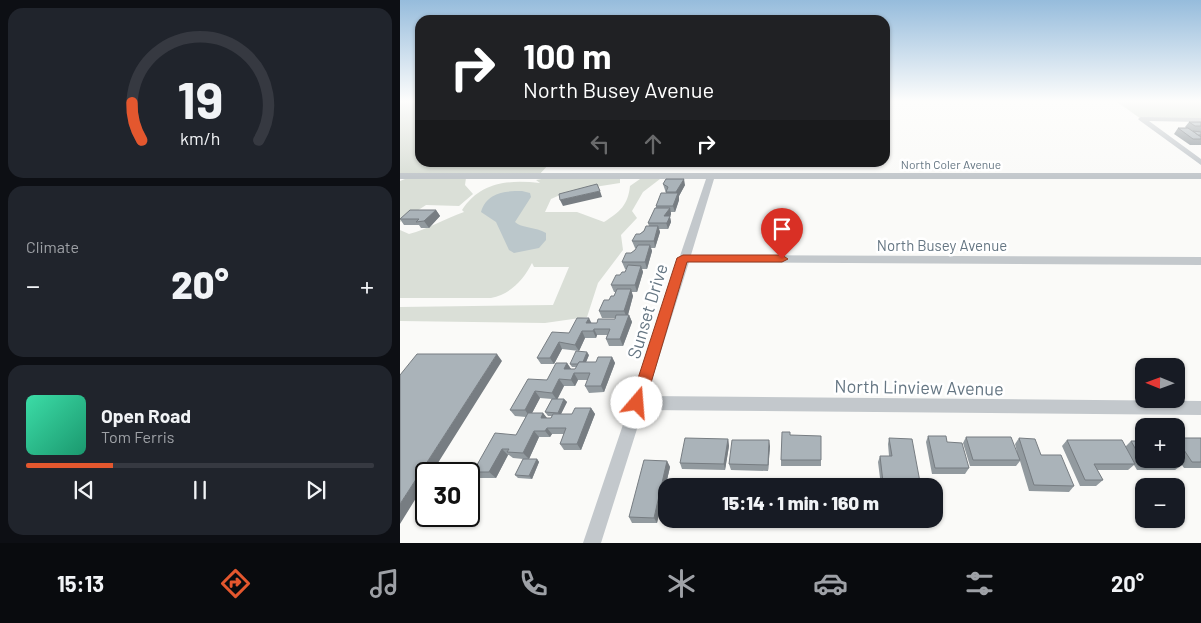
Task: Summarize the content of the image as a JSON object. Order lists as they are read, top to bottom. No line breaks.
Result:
{"streets":{"street":["North Coler Avenue","North Busey Avenue","Sunset Drive","North Linview Avenue"]},"crossings":[["North Coler Avenue","Sunset Drive"],["North Busey Avenue","Sunset Drive"],["Sunset Drive","North Linview Avenue"]],"north":"left","page":{"turn":["100 m","North Busey Avenue"],"tile":"Climate","heat":["−","20°","+"],"map_buttons":["+","−"],"song":["Open Road","Tom Ferris"],"limit":"30","trip":"15:14 · 1 min · 160 m","tabs":["15:13","20°"],"gauge":["19","km/h"]}}
